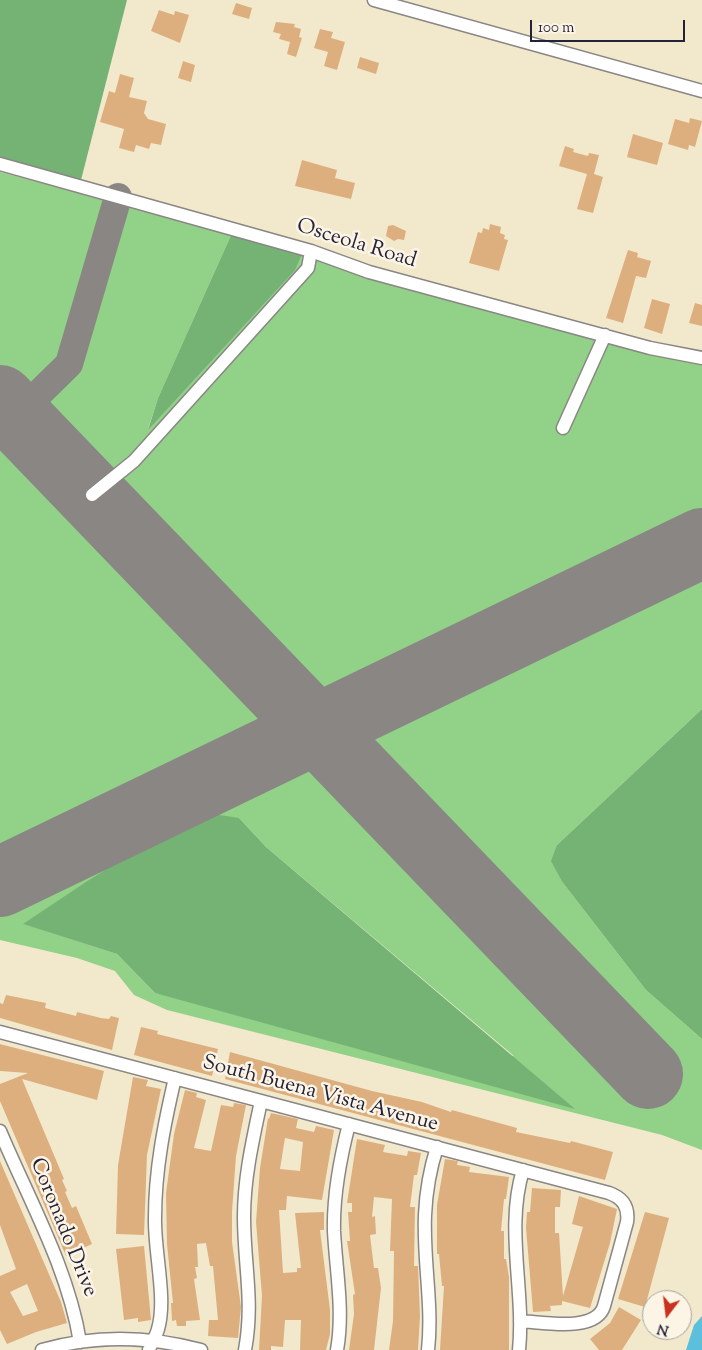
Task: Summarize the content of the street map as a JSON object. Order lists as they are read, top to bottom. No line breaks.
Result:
{"streets":{"street":["Osceola Road","South Buena Vista Avenue","Coronado Drive"]},"scale_bar":"100 m","north":"bottom"}
